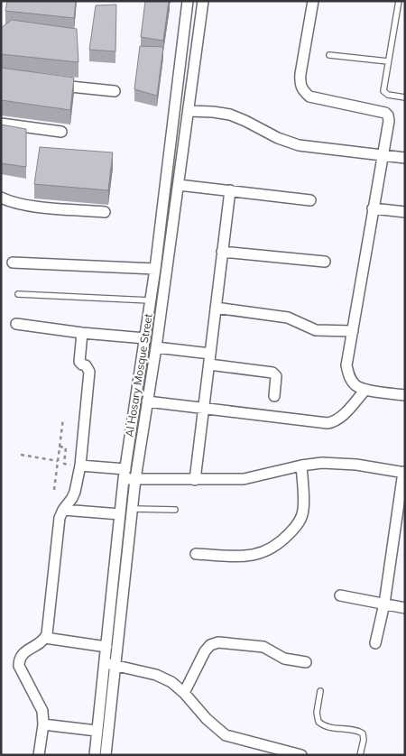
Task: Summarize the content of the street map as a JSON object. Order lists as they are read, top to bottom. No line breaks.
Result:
{"streets":{"street":["Al Hosary Mosque Street"]}}
